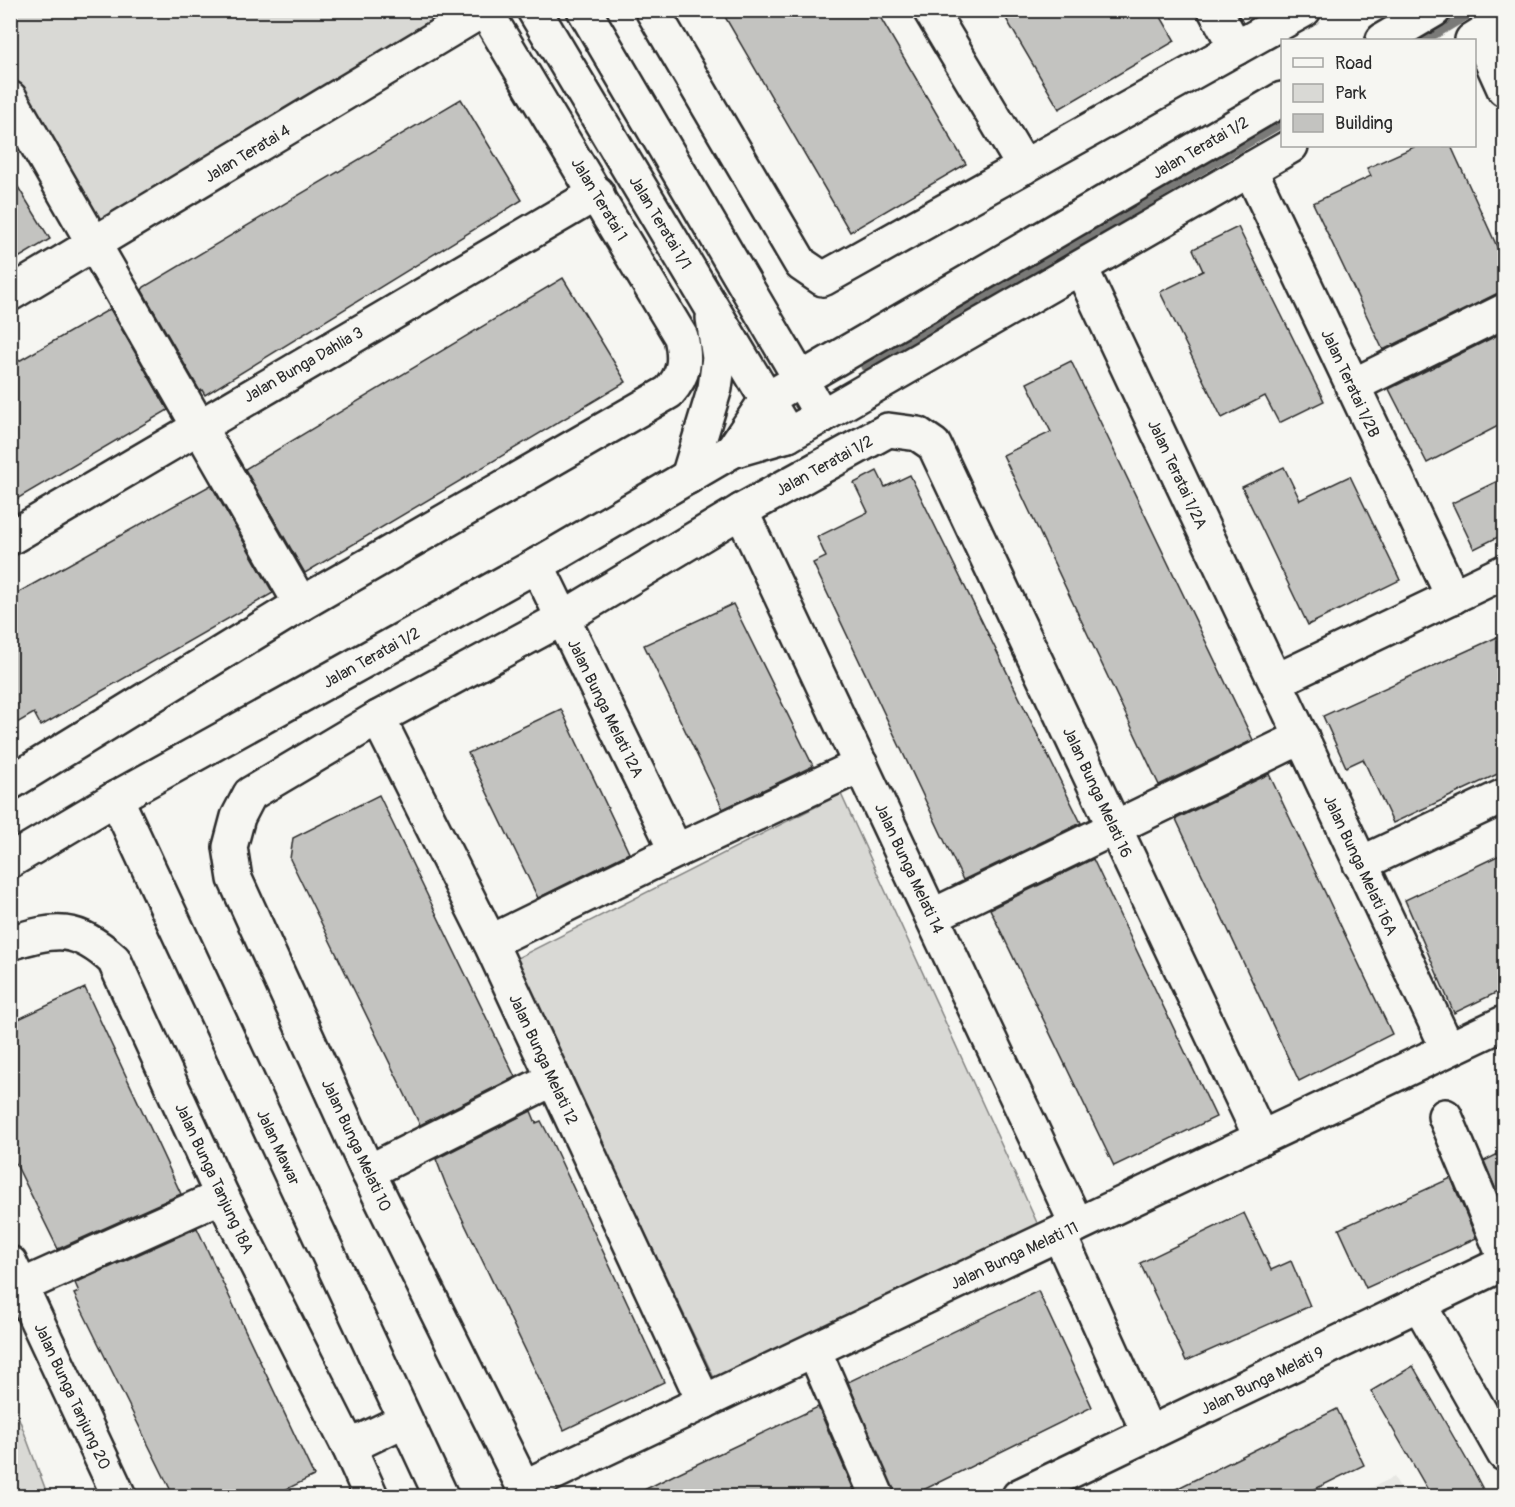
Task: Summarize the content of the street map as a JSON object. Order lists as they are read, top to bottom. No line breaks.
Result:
{"streets":{"street":["Jalan Teratai 1/2","Jalan Teratai 4","Jalan Teratai 1","Jalan Teratai 1/1","Jalan Bunga Dahlia 3","Jalan Teratai 1/2B","Jalan Teratai 1/2A","Jalan Bunga Melati 12A","Jalan Bunga Melati 16","Jalan Bunga Melati 16A","Jalan Bunga Melati 14","Jalan Bunga Melati 12","Jalan Bunga Melati 10","Jalan Mawar","Jalan Bunga Tanjung 18A","Jalan Bunga Melati 11","Jalan Bunga Melati 9","Jalan Bunga Tanjung 20"]},"crossings":[["Jalan Teratai 1/2","Jalan Teratai 1/1"],["Jalan Teratai 1/2","Jalan Teratai 1/2B"],["Jalan Teratai 1/2","Jalan Teratai 1/2A"],["Jalan Teratai 1/2","Jalan Bunga Melati 12A"],["Jalan Teratai 1/2","Jalan Bunga Melati 16"],["Jalan Teratai 1/2","Jalan Bunga Melati 14"],["Jalan Teratai 1/2","Jalan Bunga Melati 12"],["Jalan Teratai 1/2","Jalan Bunga Melati 10"],["Jalan Teratai 1/2","Jalan Mawar"],["Jalan Teratai 4","Jalan Teratai 1"],["Jalan Teratai 1","Jalan Bunga Dahlia 3"],["Jalan Teratai 1/2A","Jalan Bunga Melati 16A"],["Jalan Bunga Melati 16","Jalan Bunga Melati 11"],["Jalan Bunga Melati 16A","Jalan Bunga Melati 11"],["Jalan Bunga Melati 14","Jalan Bunga Melati 11"],["Jalan Bunga Melati 14","Jalan Bunga Melati 9"],["Jalan Bunga Melati 12","Jalan Bunga Melati 11"],["Jalan Bunga Melati 10","Jalan Bunga Melati 11"]],"legend":["Road","Park","Building"]}
